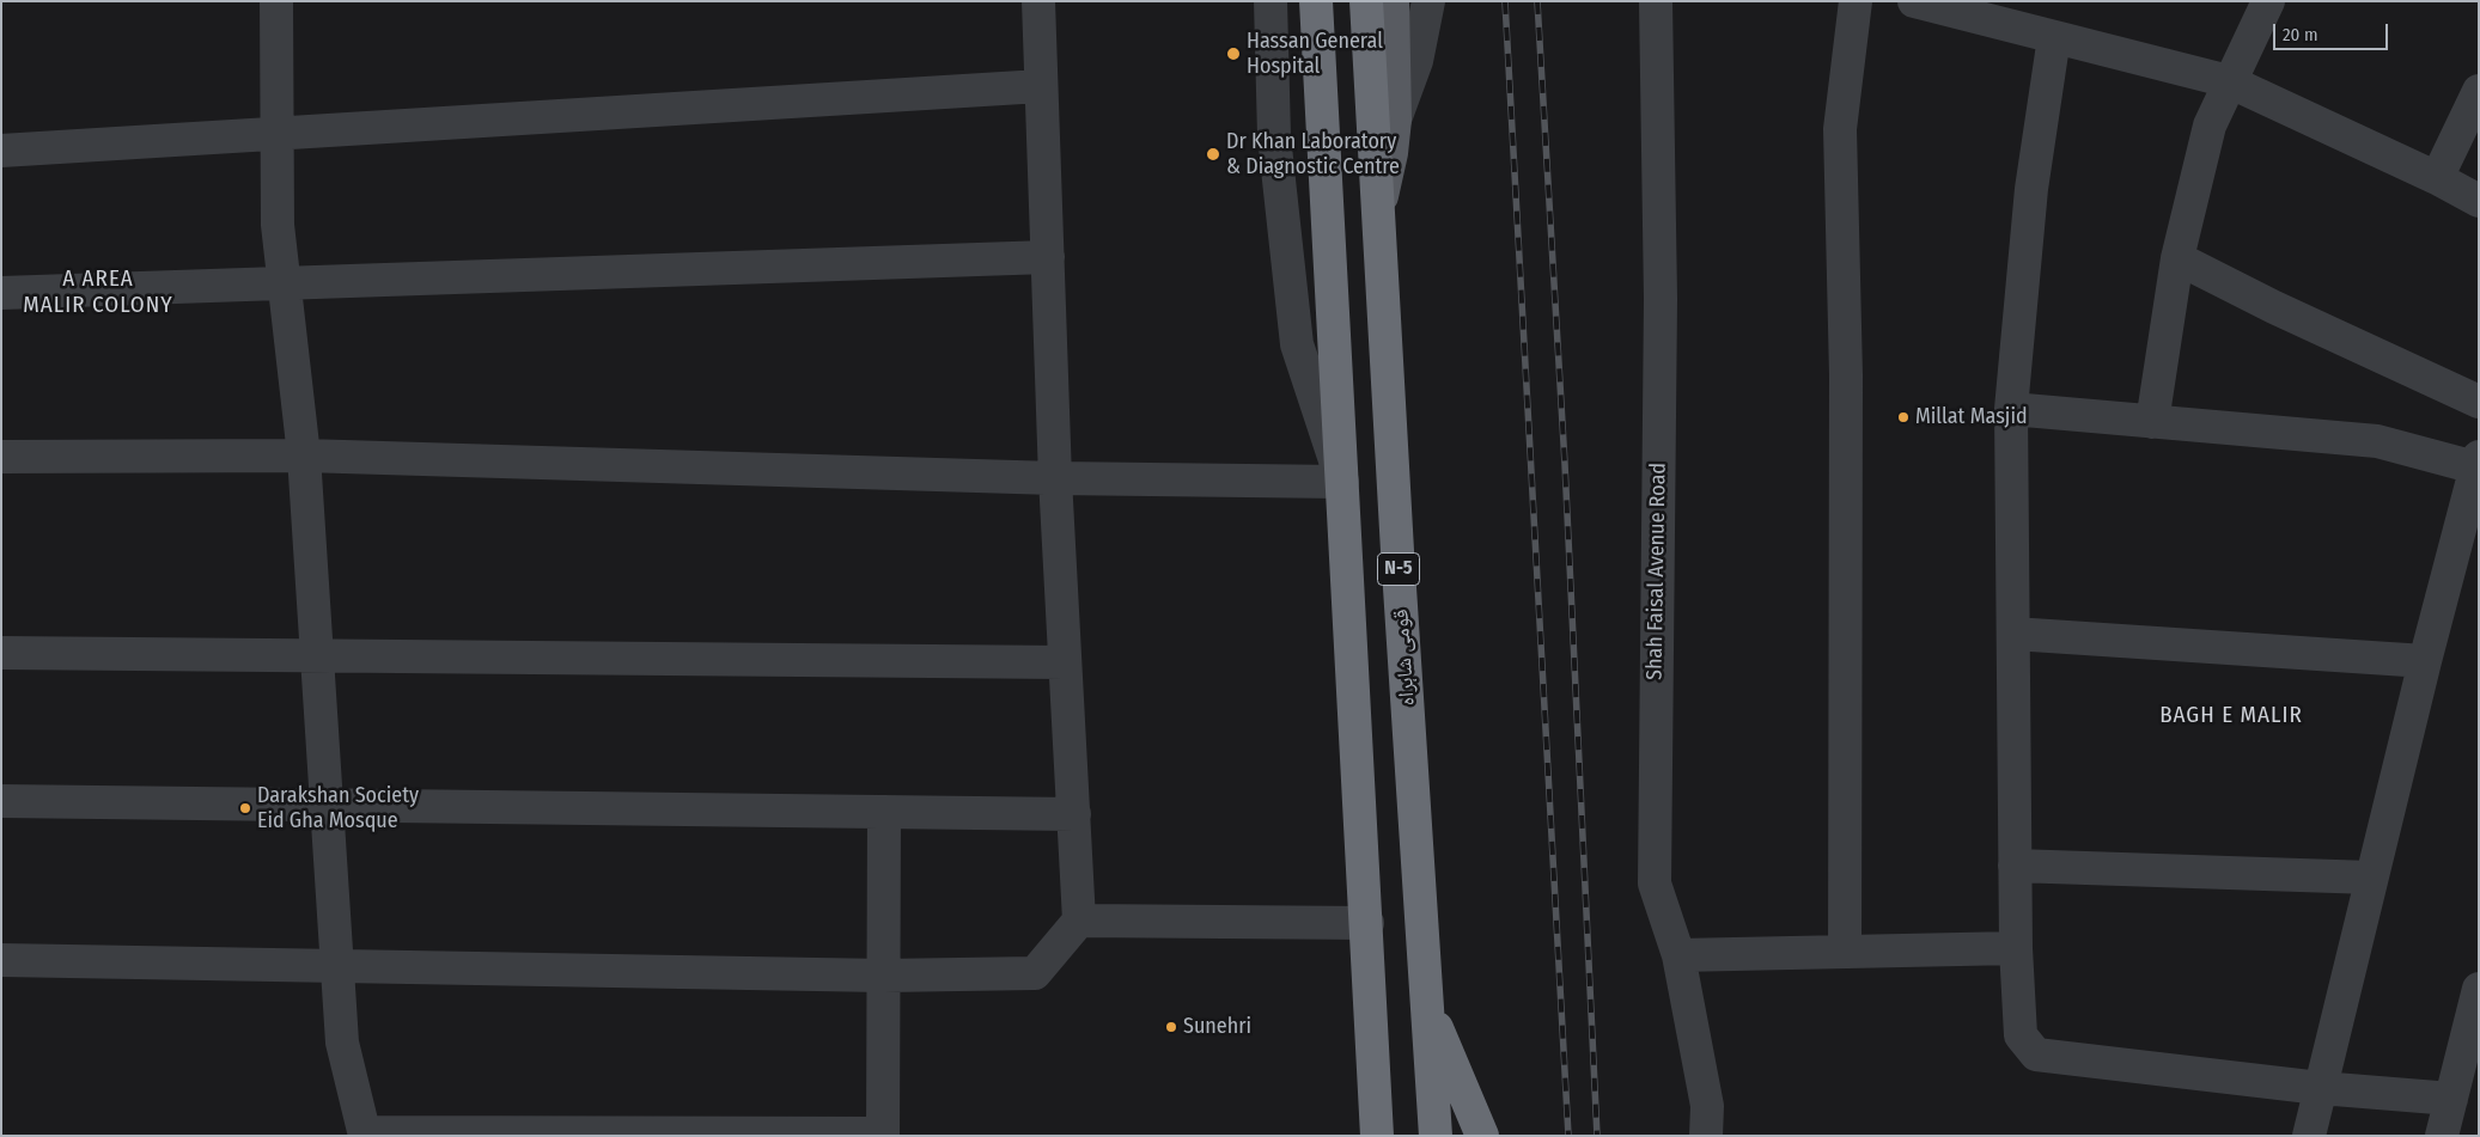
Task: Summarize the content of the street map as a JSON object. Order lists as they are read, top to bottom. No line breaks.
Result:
{"streets":{"highway":["N-5","قومی شاہراہ"],"street":["Shah Faisal Avenue Road"]},"districts":["A AREA MALIR COLONY","BAGH E MALIR"],"places":["Hassan General Hospital","Dr Khan Laboratory & Diagnostic Centre","Millat Masjid","Darakshan Society Eid Gha Mosque","Sunehri"],"scale_bar":"20 m"}
